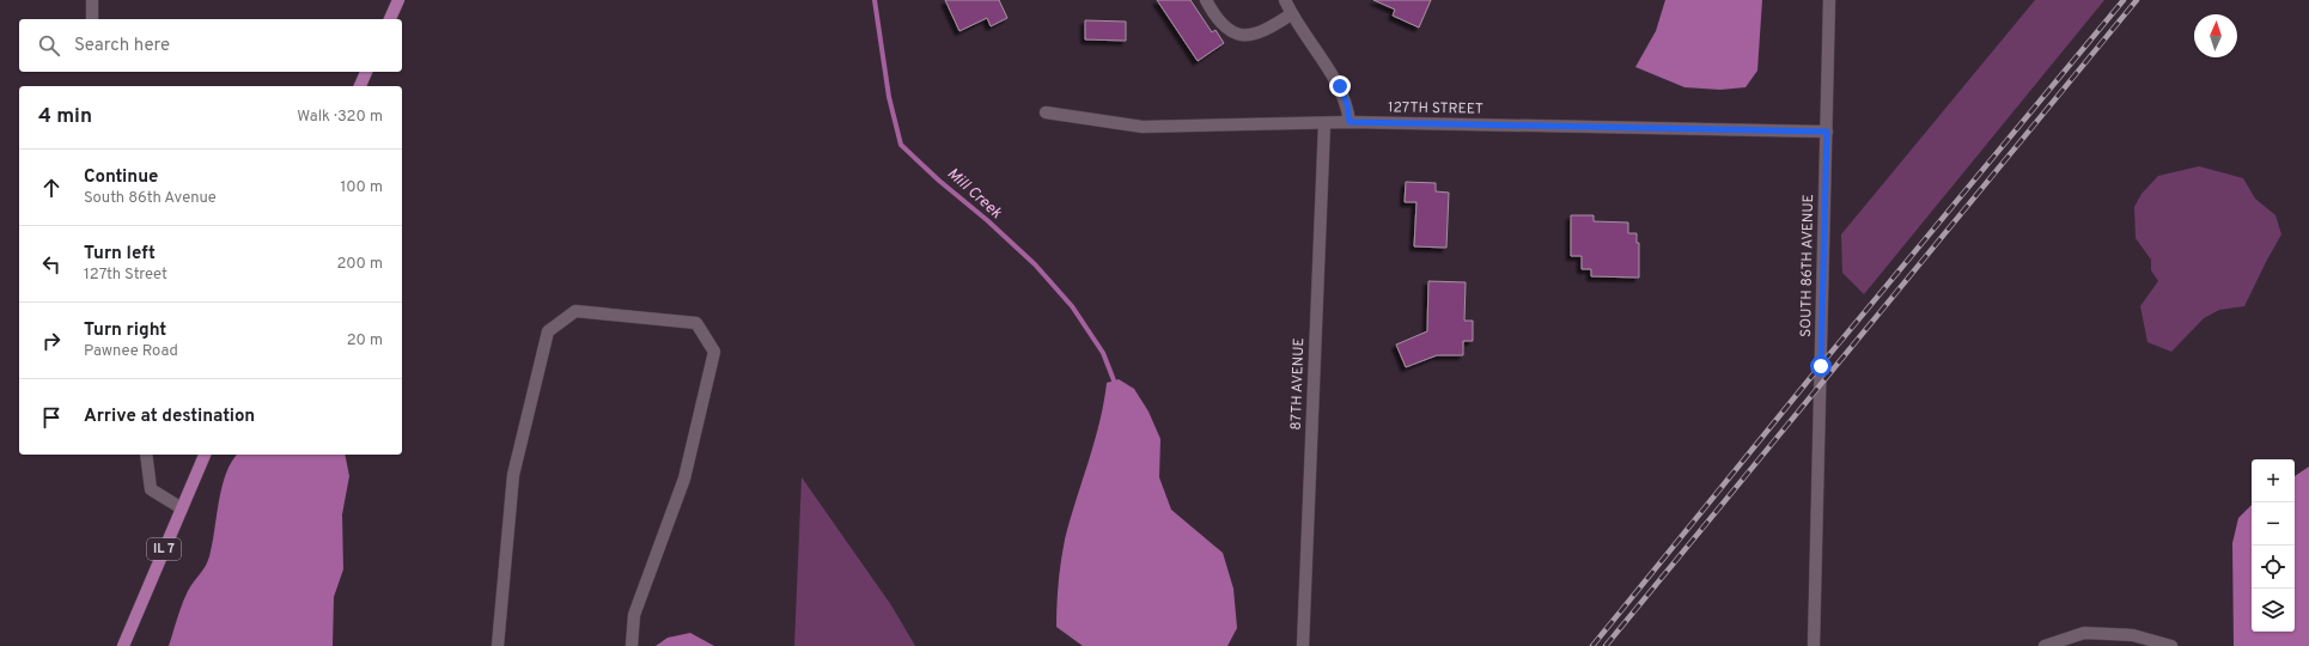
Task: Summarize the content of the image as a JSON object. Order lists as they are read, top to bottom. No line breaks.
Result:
{"streets":{"main road":["IL 7"],"street":["127TH STREET","SOUTH 86TH AVENUE","87TH AVENUE"]},"crossings":[["127TH STREET","SOUTH 86TH AVENUE"],["127TH STREET","87TH AVENUE"]],"water":["Mill Creek"],"north":"top","page":{"search":"Search here","heading":["4 min","Walk · 320 m"],"list":[["Continue","South 86th Avenue","100 m"],["Turn left","127th Street","200 m"],["Turn right","Pawnee Road","20 m"],"Arrive at destination"],"map_buttons":["+","−"]}}
